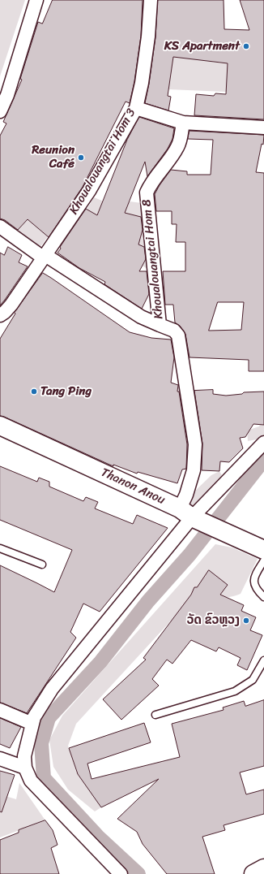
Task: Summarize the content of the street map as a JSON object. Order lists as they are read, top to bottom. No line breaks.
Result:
{"streets":{"street":["Khoualouangtai Hom 3","Khoualouangtai Hom 8","Thanon Anou"]},"crossings":[["Khoualouangtai Hom 8","Thanon Anou"]],"places":["KS Apartment","Reunion Café","Tang Ping","ວັດ ຂົວຫຼວງ"]}
